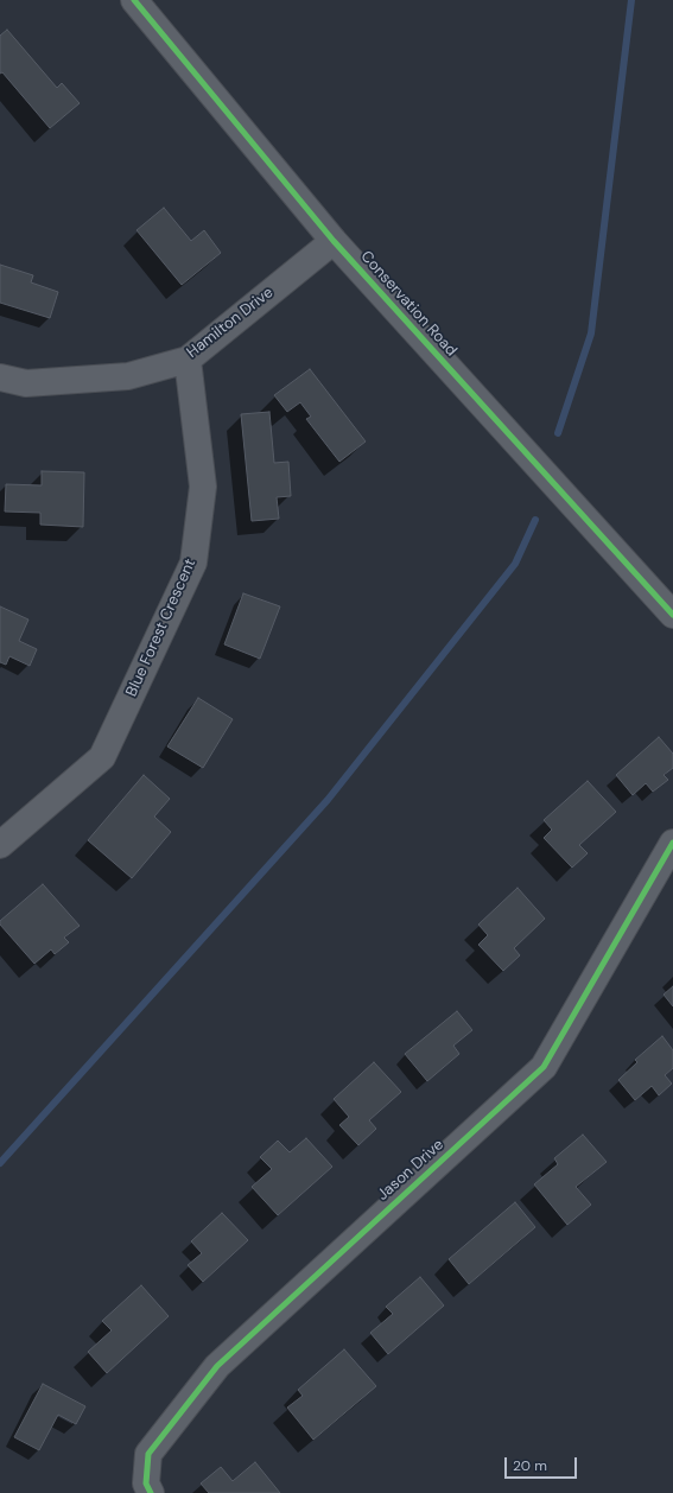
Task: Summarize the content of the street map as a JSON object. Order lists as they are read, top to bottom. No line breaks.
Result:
{"streets":{"street":["Conservation Road","Hamilton Drive","Blue Forest Crescent","Jason Drive"]},"crossings":[["Conservation Road","Hamilton Drive"],["Hamilton Drive","Blue Forest Crescent"]],"scale_bar":"20 m"}
